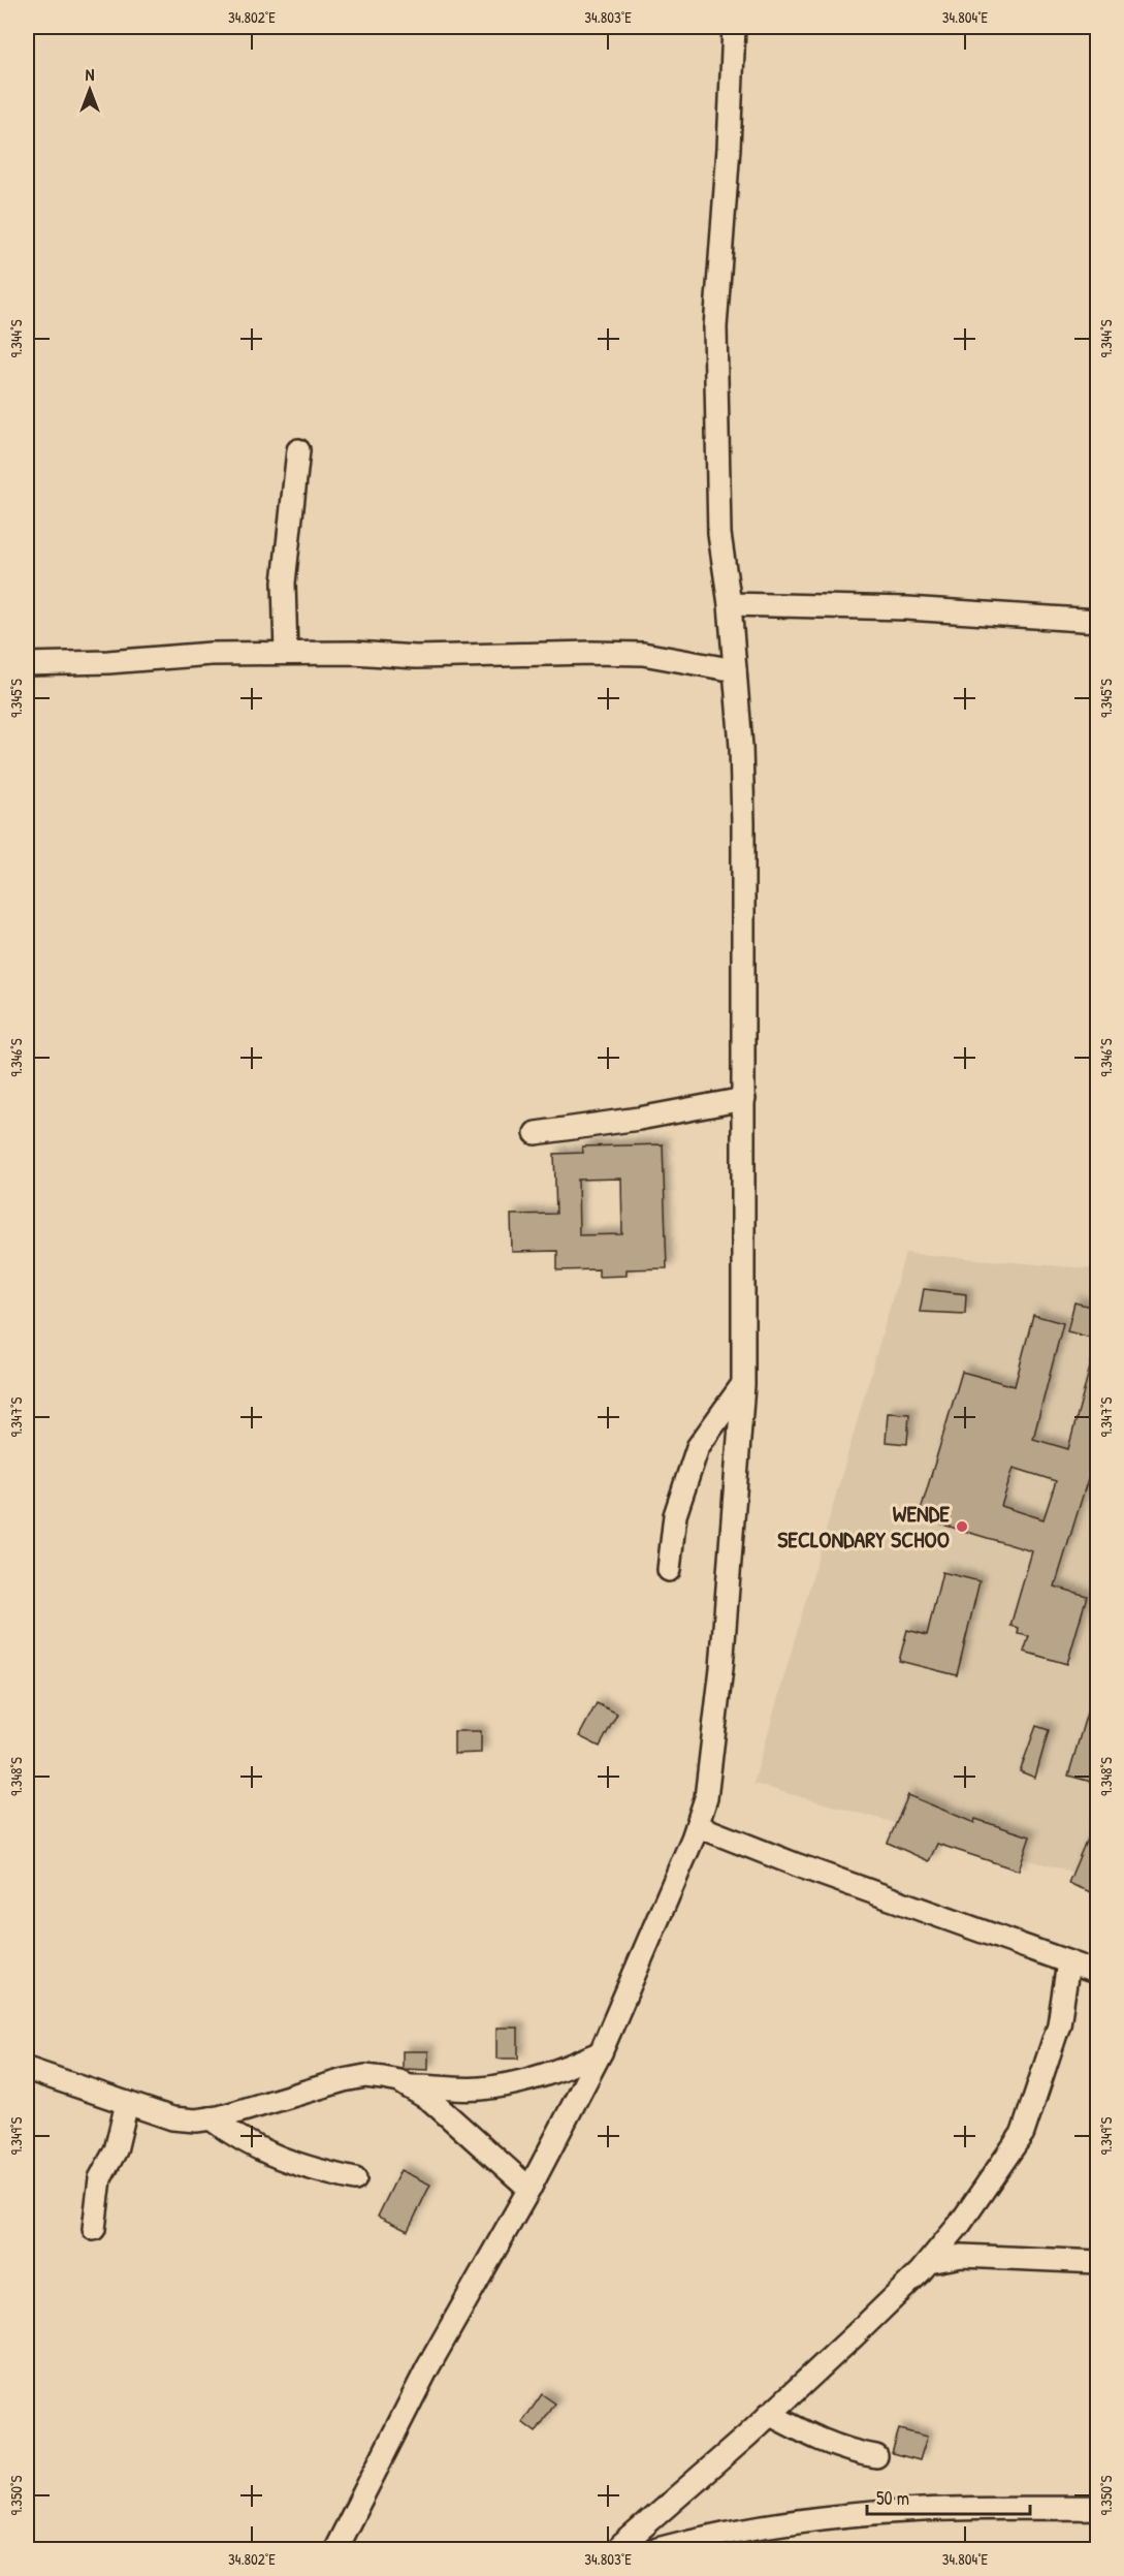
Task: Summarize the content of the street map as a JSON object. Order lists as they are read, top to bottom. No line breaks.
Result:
{"places":["WENDE SECLONDARY SCHOO"],"scale_bar":"50 m","north":"top","coordinates":["34.802°E","34.803°E","34.804°E","9.344°S","9.345°S","9.346°S","9.347°S","9.348°S","9.349°S","9.350°S"]}
